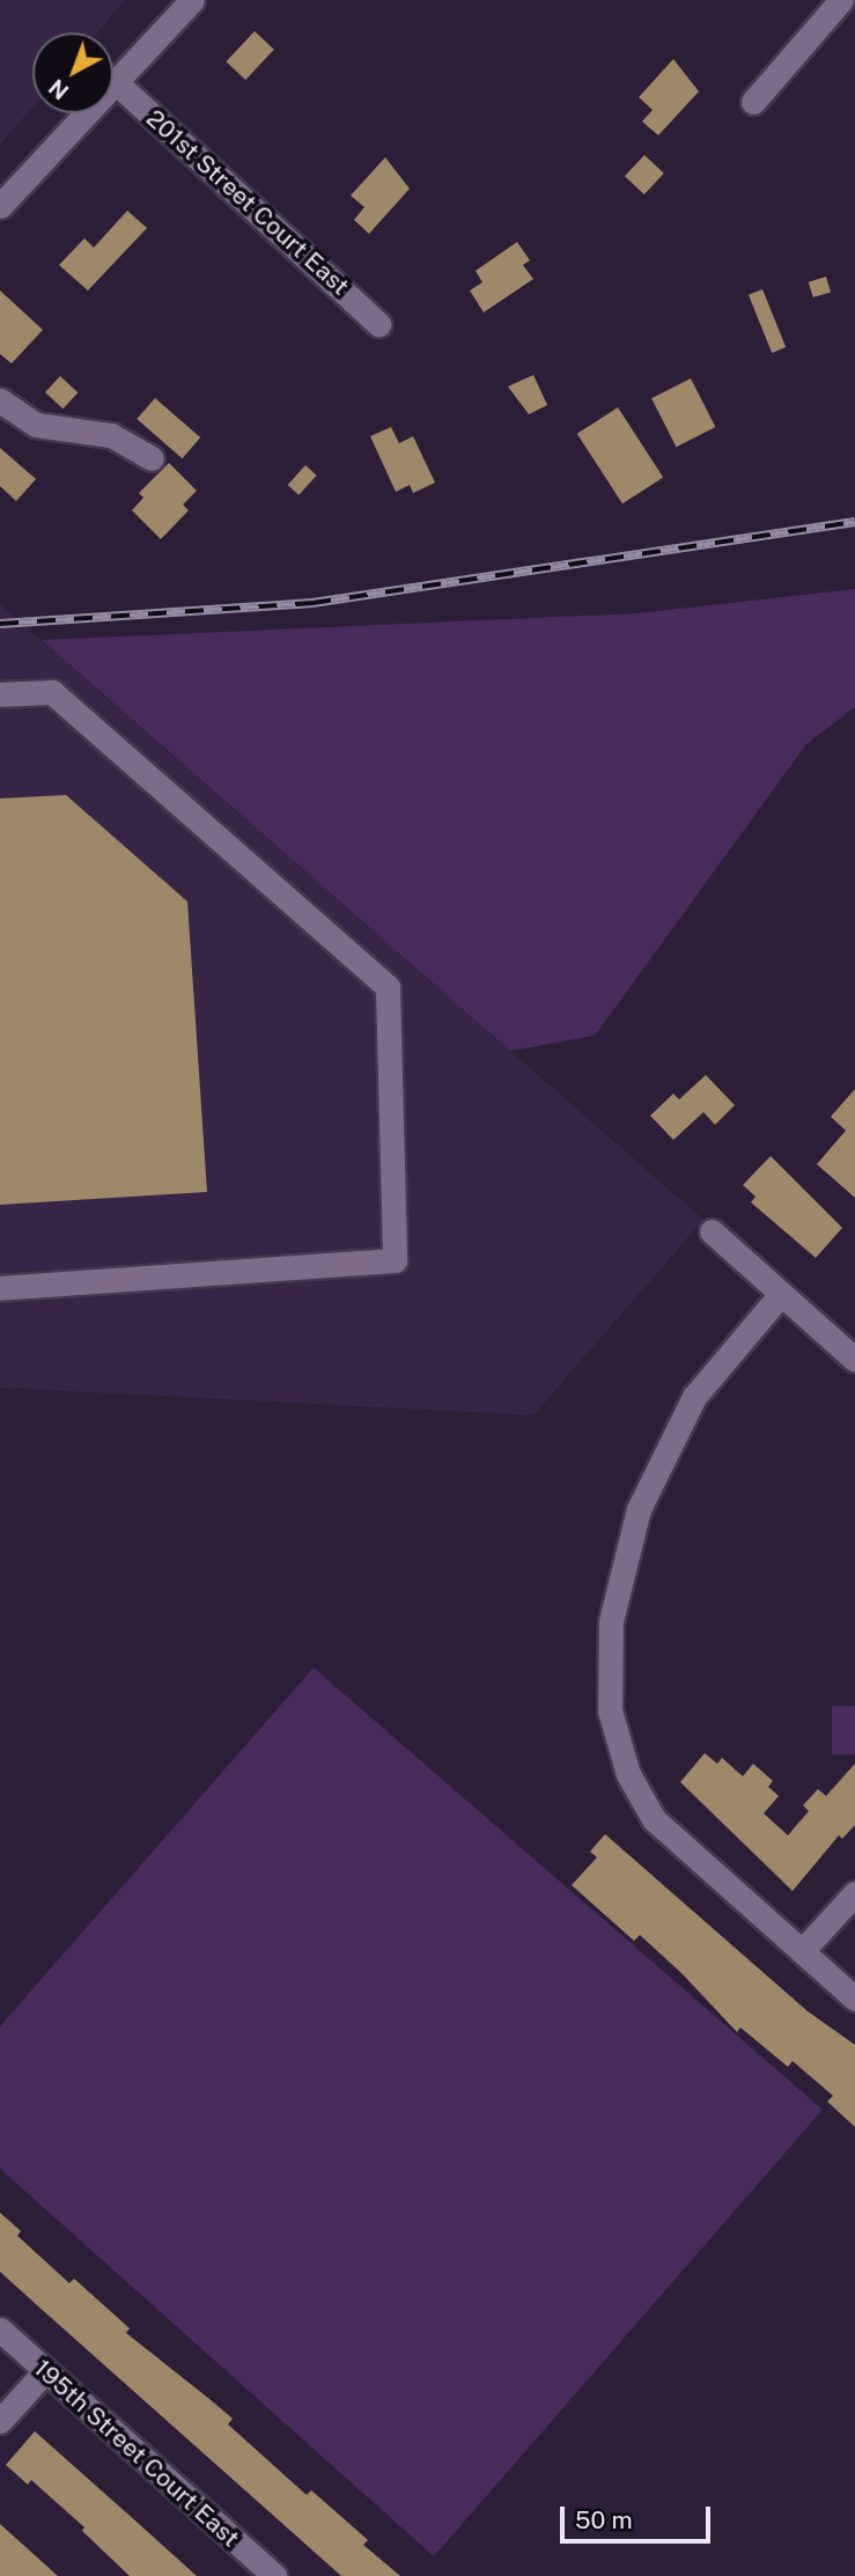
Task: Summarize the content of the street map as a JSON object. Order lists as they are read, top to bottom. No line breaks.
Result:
{"streets":{"street":["201st Street Court East","195th Street Court East"]},"scale_bar":"50 m","north":"bottom left"}
